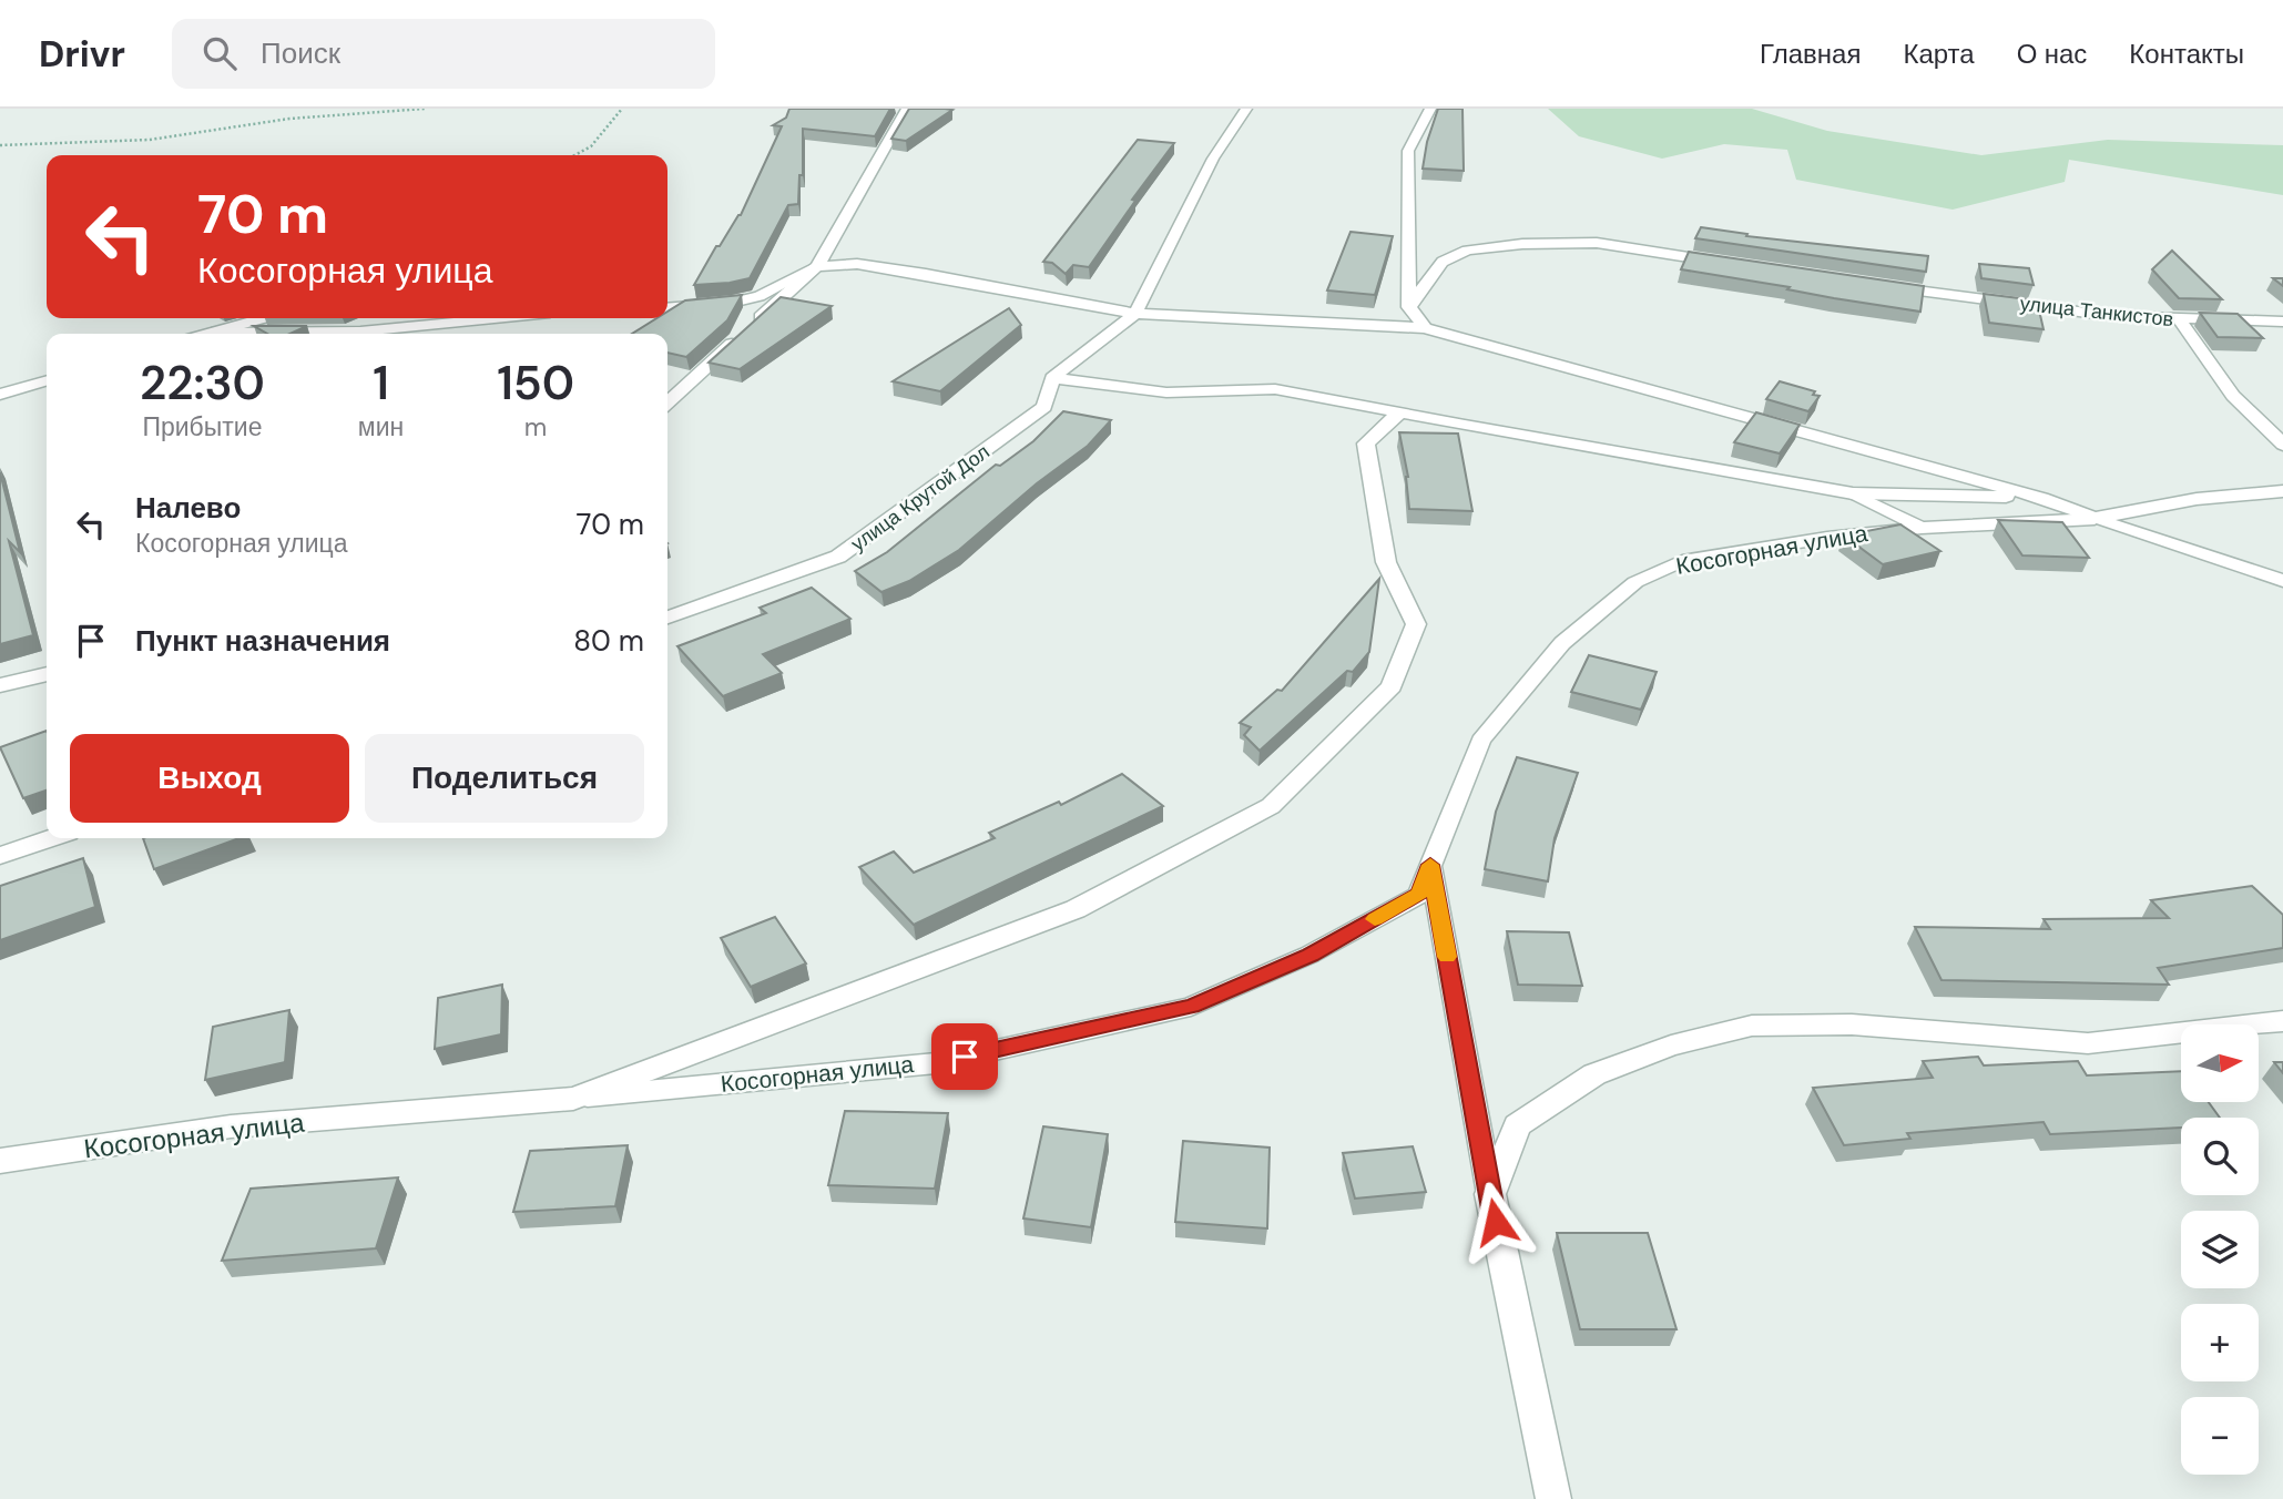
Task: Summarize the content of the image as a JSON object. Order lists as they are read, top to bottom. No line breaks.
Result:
{"streets":{"street":["улица Танкистов","улица Крутой Дол","Косогорная улица"]},"crossings":[["улица Крутой Дол","Косогорная улица"]],"north":"right","page":{"header":"Drivr","search":"Поиск","nav":["Главная","Карта","О нас","Контакты"],"turn":["70 m","Косогорная улица"],"eta":["22:30","Прибытие","1","мин","150","m"],"list":[{"name":"Налево","note":"Косогорная улица","value":"70 m"},{"name":"Пункт назначения","value":"80 m"}],"buttons":["Выход","Поделиться"],"map_buttons":["+","−"]}}
